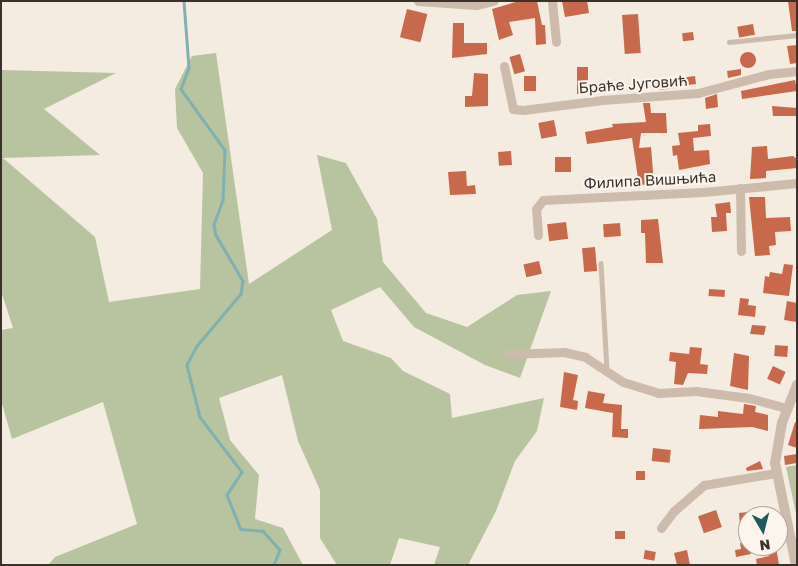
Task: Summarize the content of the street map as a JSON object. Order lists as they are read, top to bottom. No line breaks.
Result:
{"streets":{"street":["Браће Југовић","Филипа Вишњића"]},"north":"bottom"}
